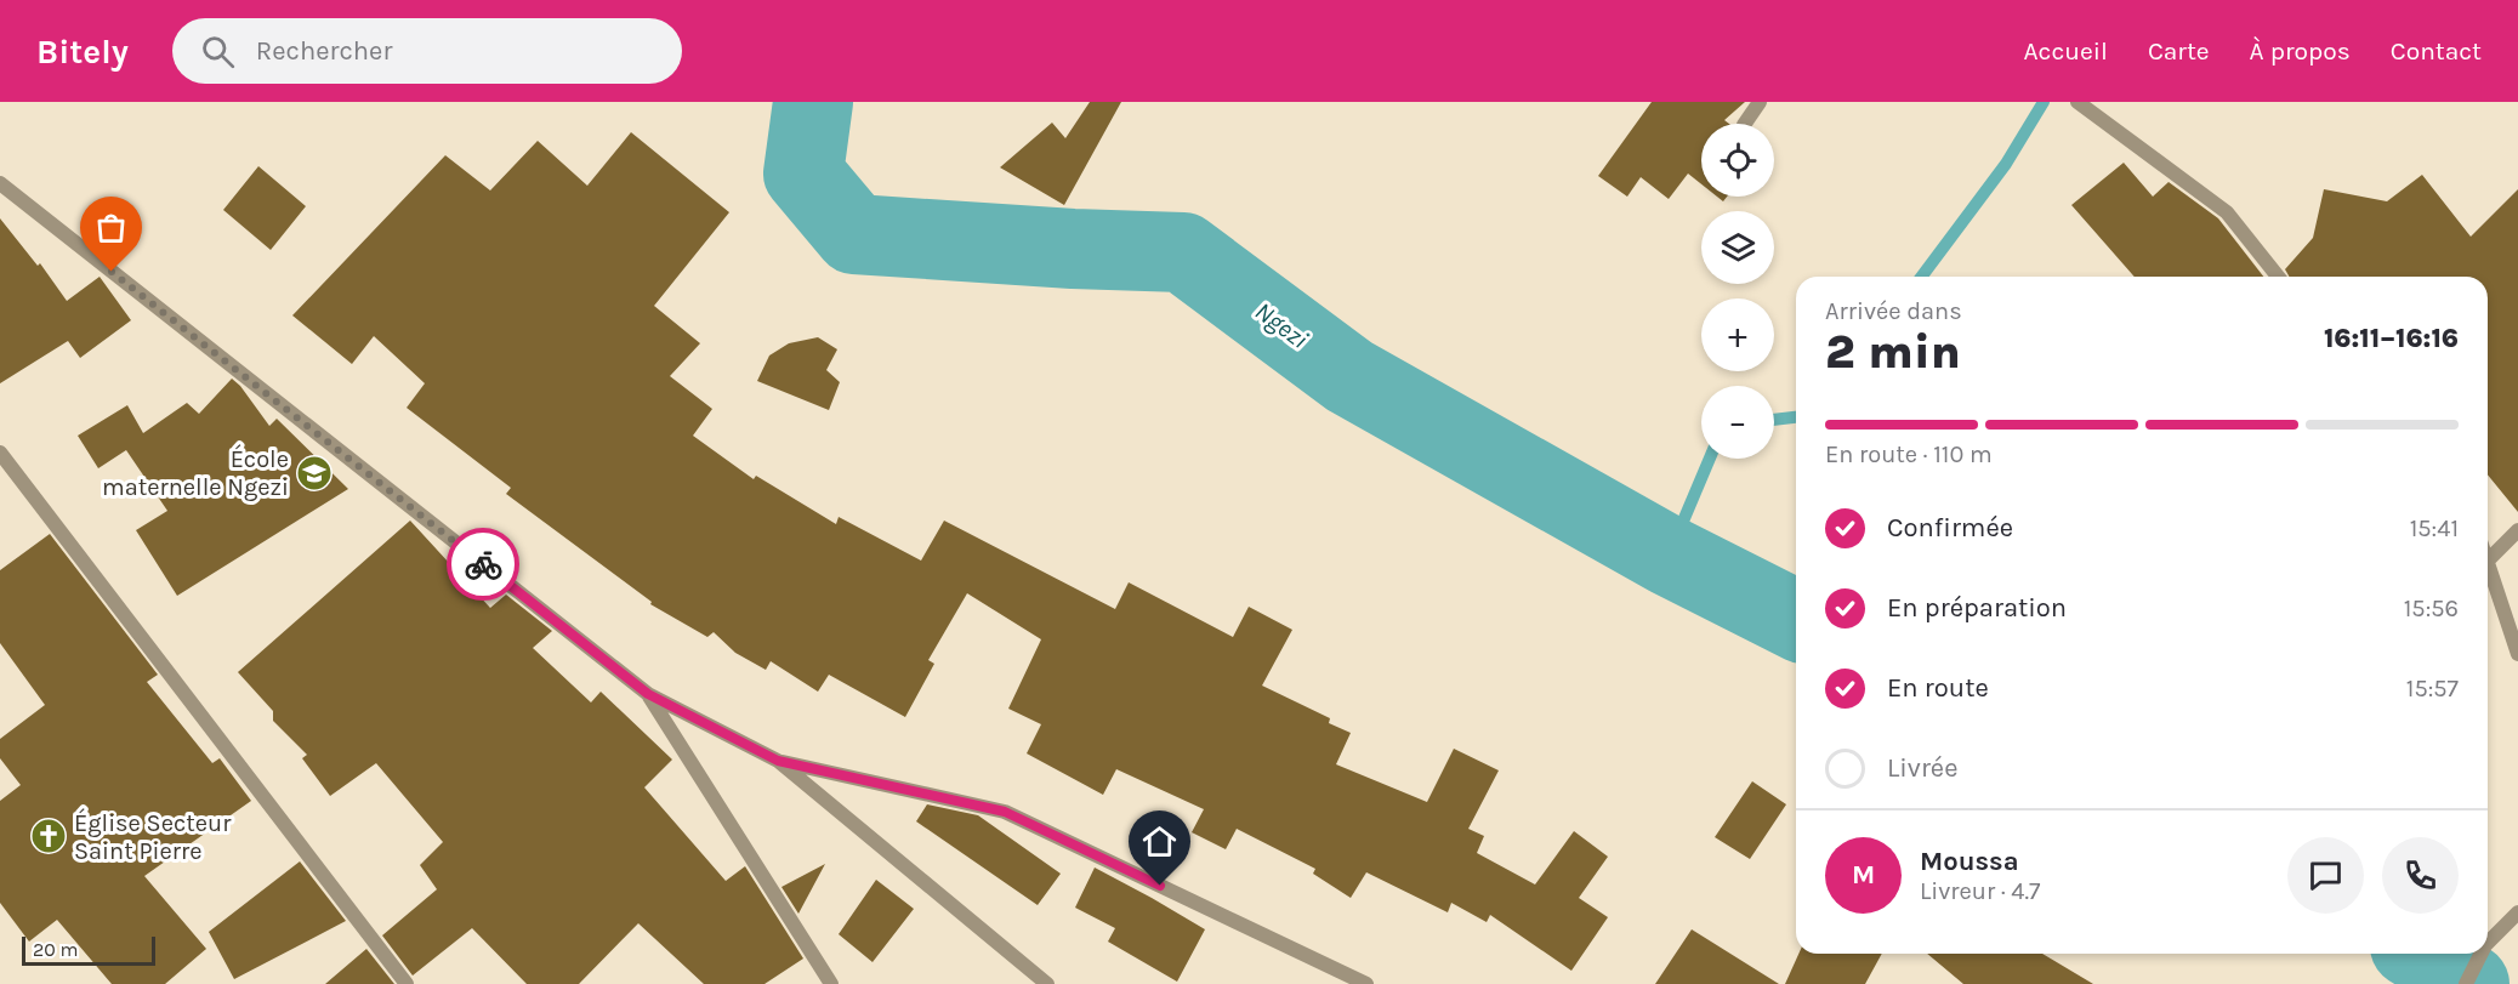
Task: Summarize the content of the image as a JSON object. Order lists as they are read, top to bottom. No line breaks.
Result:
{"water":["Ngezi"],"places":{"school or university":["École maternelle Ngezi"],"church":["Église Secteur Saint Pierre"]},"scale_bar":"20 m","page":{"header":"Bitely","search":"Rechercher","nav":["Accueil","Carte","À propos","Contact"],"map_buttons":["+","−"],"heading":["2 min","Arrivée dans","16:11–16:16"],"panel":["Moussa","Livreur · 4.7"],"bar":"En route · 110 m","list":[["Confirmée","15:41"],["En préparation","15:56"],["En route","15:57"],"Livrée"],"round":"M","scale":"20 m"}}
